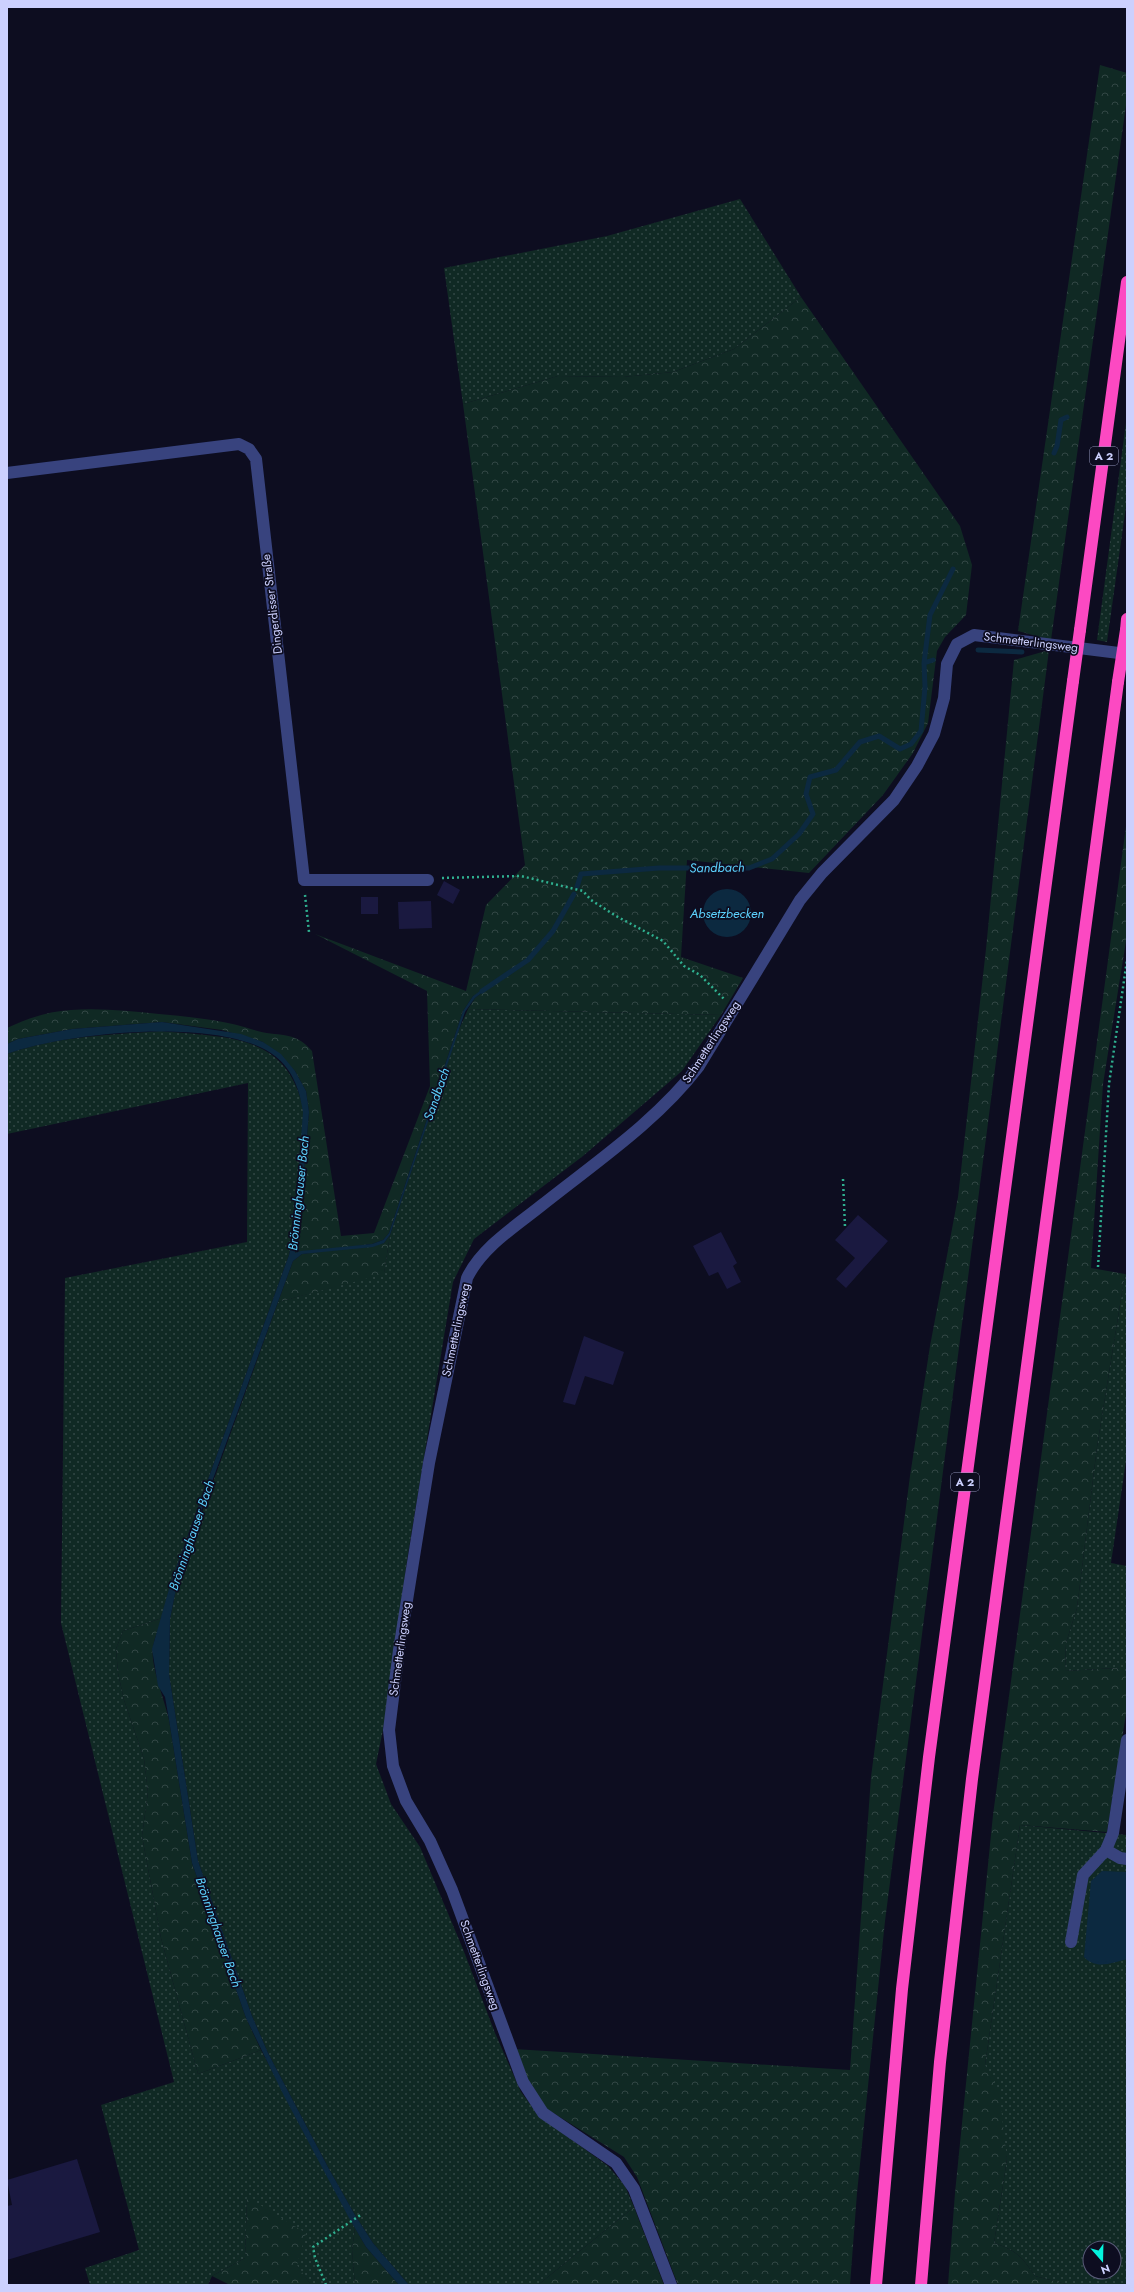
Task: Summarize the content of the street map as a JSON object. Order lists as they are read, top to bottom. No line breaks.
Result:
{"streets":{"highway":["A 2"],"street":["Dingerdisser Straße","Schmetterlingsweg"]},"water":["Sandbach","Absetzbecken","Brönninghauser Bach"],"north":"bottom"}
